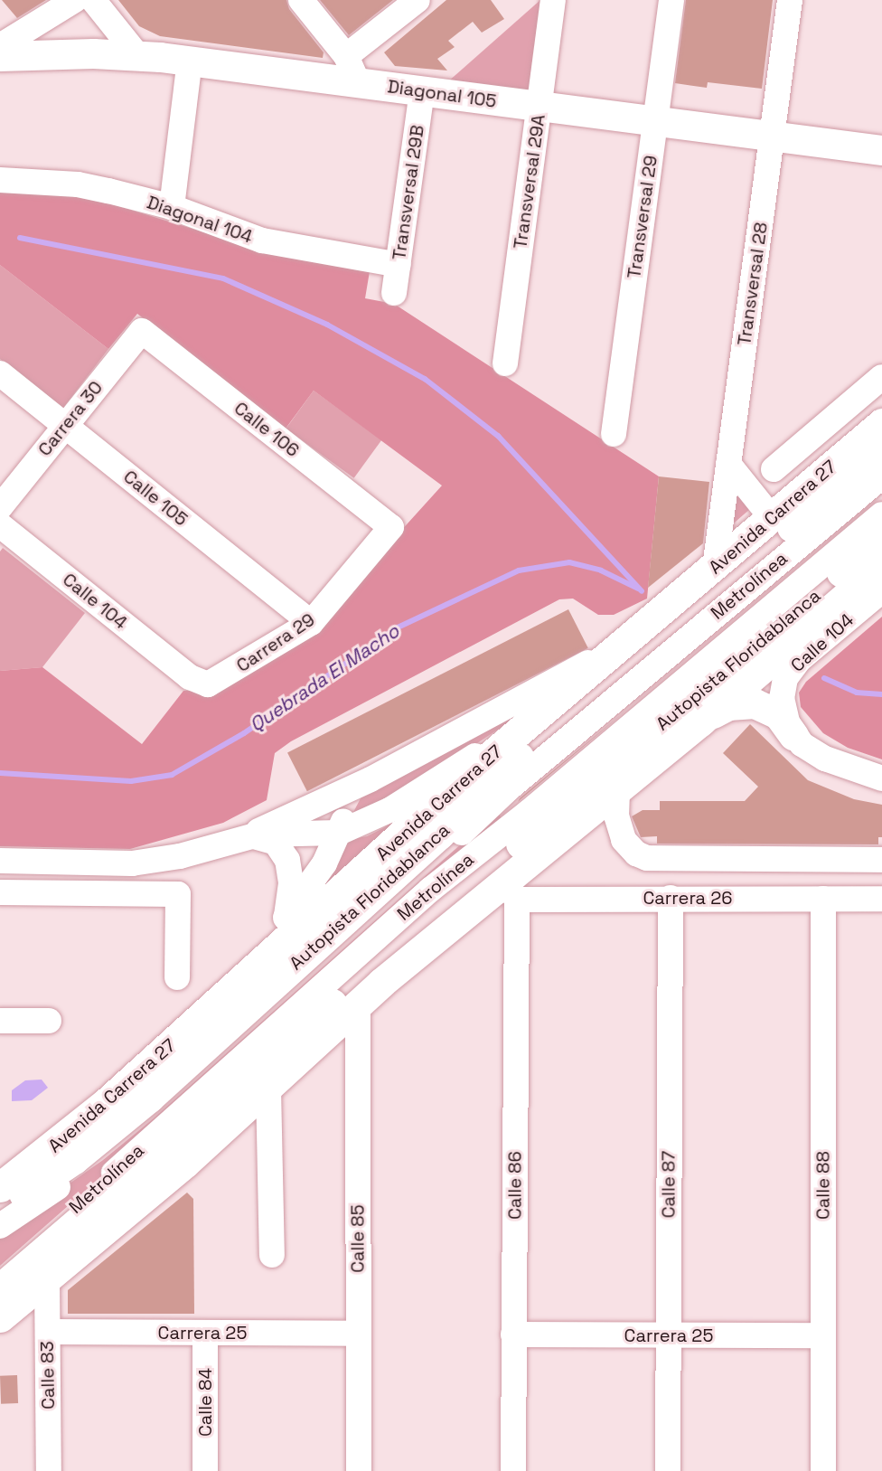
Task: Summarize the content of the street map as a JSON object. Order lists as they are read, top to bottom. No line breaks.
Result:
{"streets":{"main road":["Diagonal 105","Avenida Carrera 27","Autopista Floridablanca"],"street":["Transversal 29A","Transversal 29B","Transversal 29","Diagonal 104","Transversal 28","Carrera 30","Calle 106","Calle 105","Metrolínea","Calle 104","Carrera 29","Carrera 26","Calle 87","Calle 86","Calle 88","Calle 85","Carrera 25","Calle 83","Calle 84"]},"crossings":[["Diagonal 105","Transversal 29A"],["Diagonal 105","Transversal 29B"],["Diagonal 105","Transversal 29"],["Diagonal 105","Transversal 28"],["Transversal 29B","Diagonal 104"],["Transversal 28","Avenida Carrera 27"],["Carrera 30","Calle 106"],["Carrera 30","Calle 105"],["Calle 106","Carrera 29"],["Calle 105","Carrera 29"],["Calle 104","Carrera 29"],["Carrera 26","Calle 87"],["Carrera 26","Calle 86"],["Carrera 26","Calle 88"],["Calle 87","Carrera 25"],["Calle 86","Carrera 25"],["Calle 88","Carrera 25"],["Calle 85","Carrera 25"],["Carrera 25","Calle 83"],["Carrera 25","Calle 84"]],"water":["Quebrada El Macho"]}
